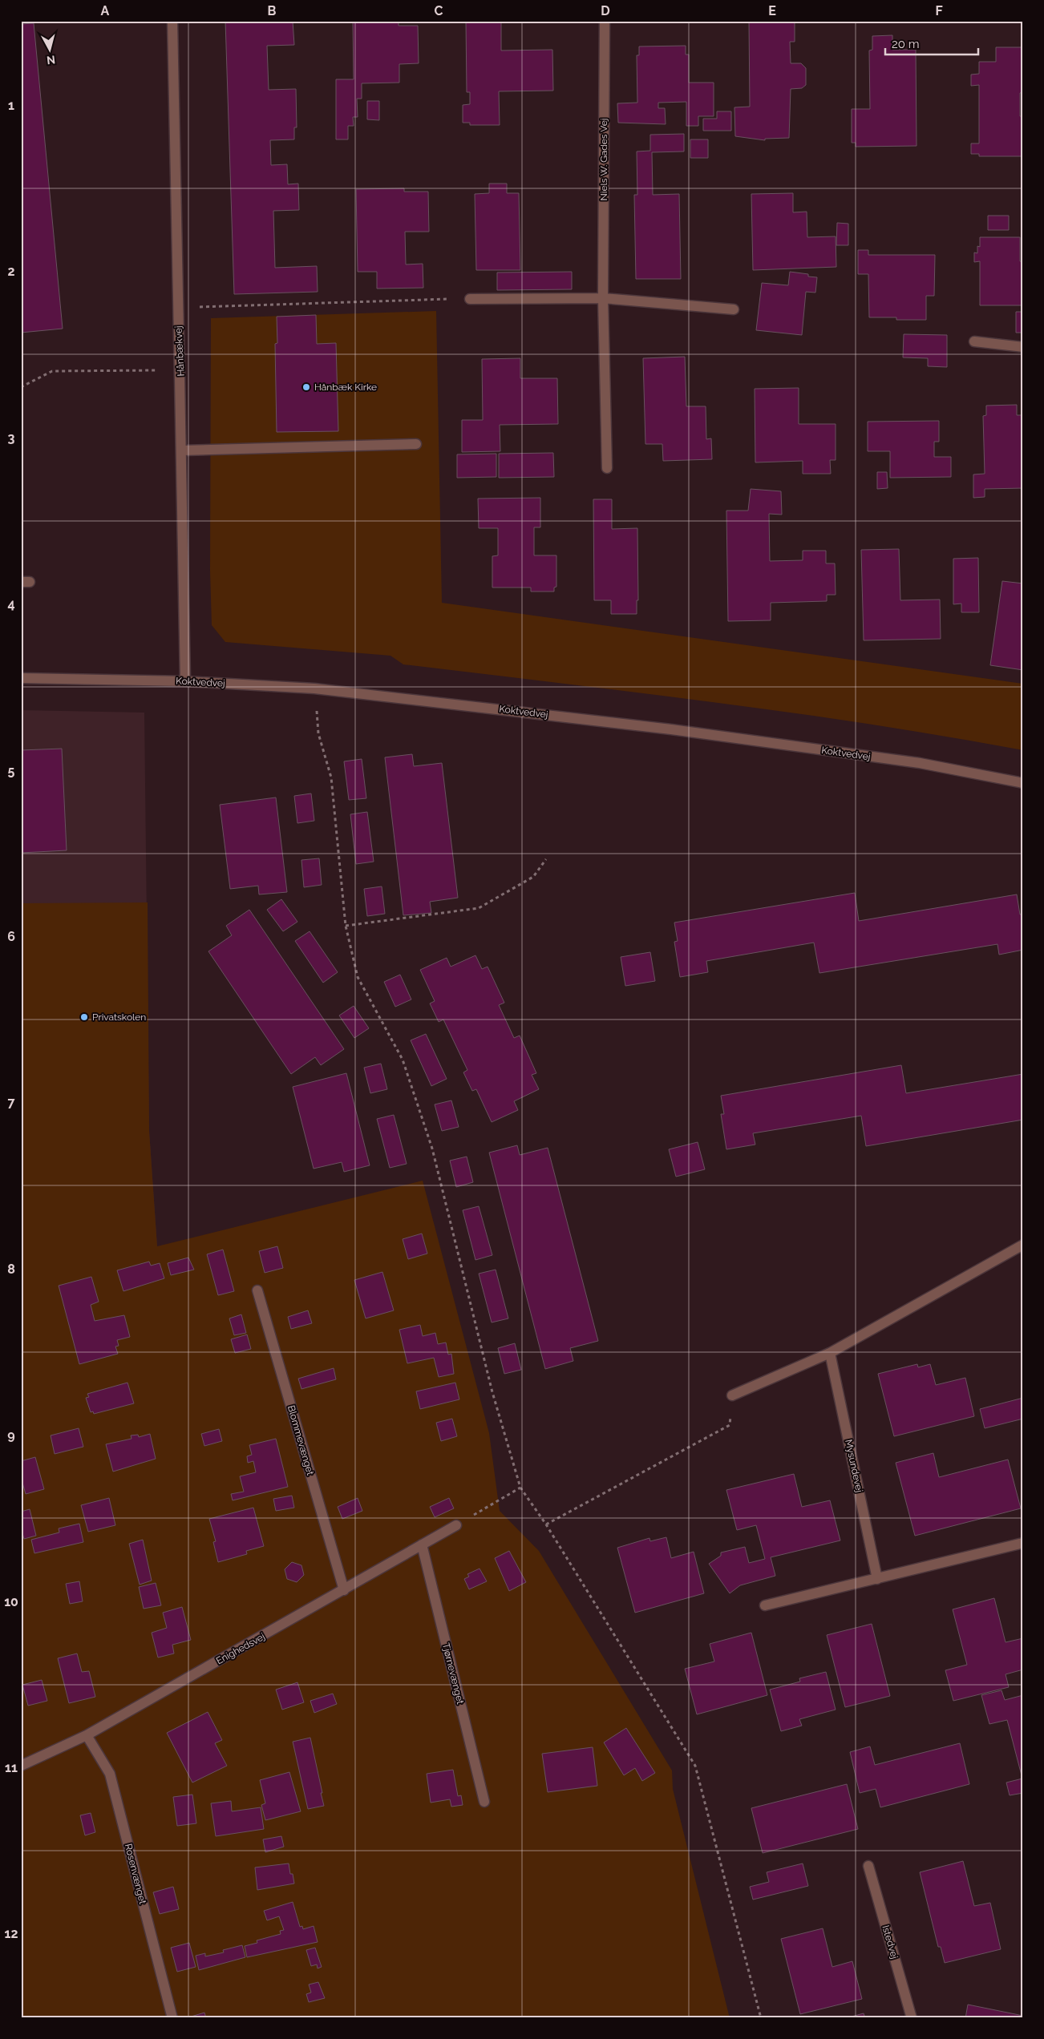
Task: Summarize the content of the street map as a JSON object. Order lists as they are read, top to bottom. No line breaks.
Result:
{"streets":{"street":["Niels W. Gades Vej","Hånbækvej","Koktvedvej","Blommevænget","Mysundevej","Enighedsvej","Tjørnevænget","Rosenvænget","Istedvej"]},"crossings":[["Hånbækvej","Koktvedvej"],["Blommevænget","Enighedsvej"],["Enighedsvej","Tjørnevænget"],["Enighedsvej","Rosenvænget"]],"places":["Hånbæk Kirke","Privatskolen"],"scale_bar":"20 m","north":"bottom","grid":{"columns":["A","B","C","D","E","F"],"rows":["1","2","3","4","5","6","7","8","9","10","11","12"]}}
